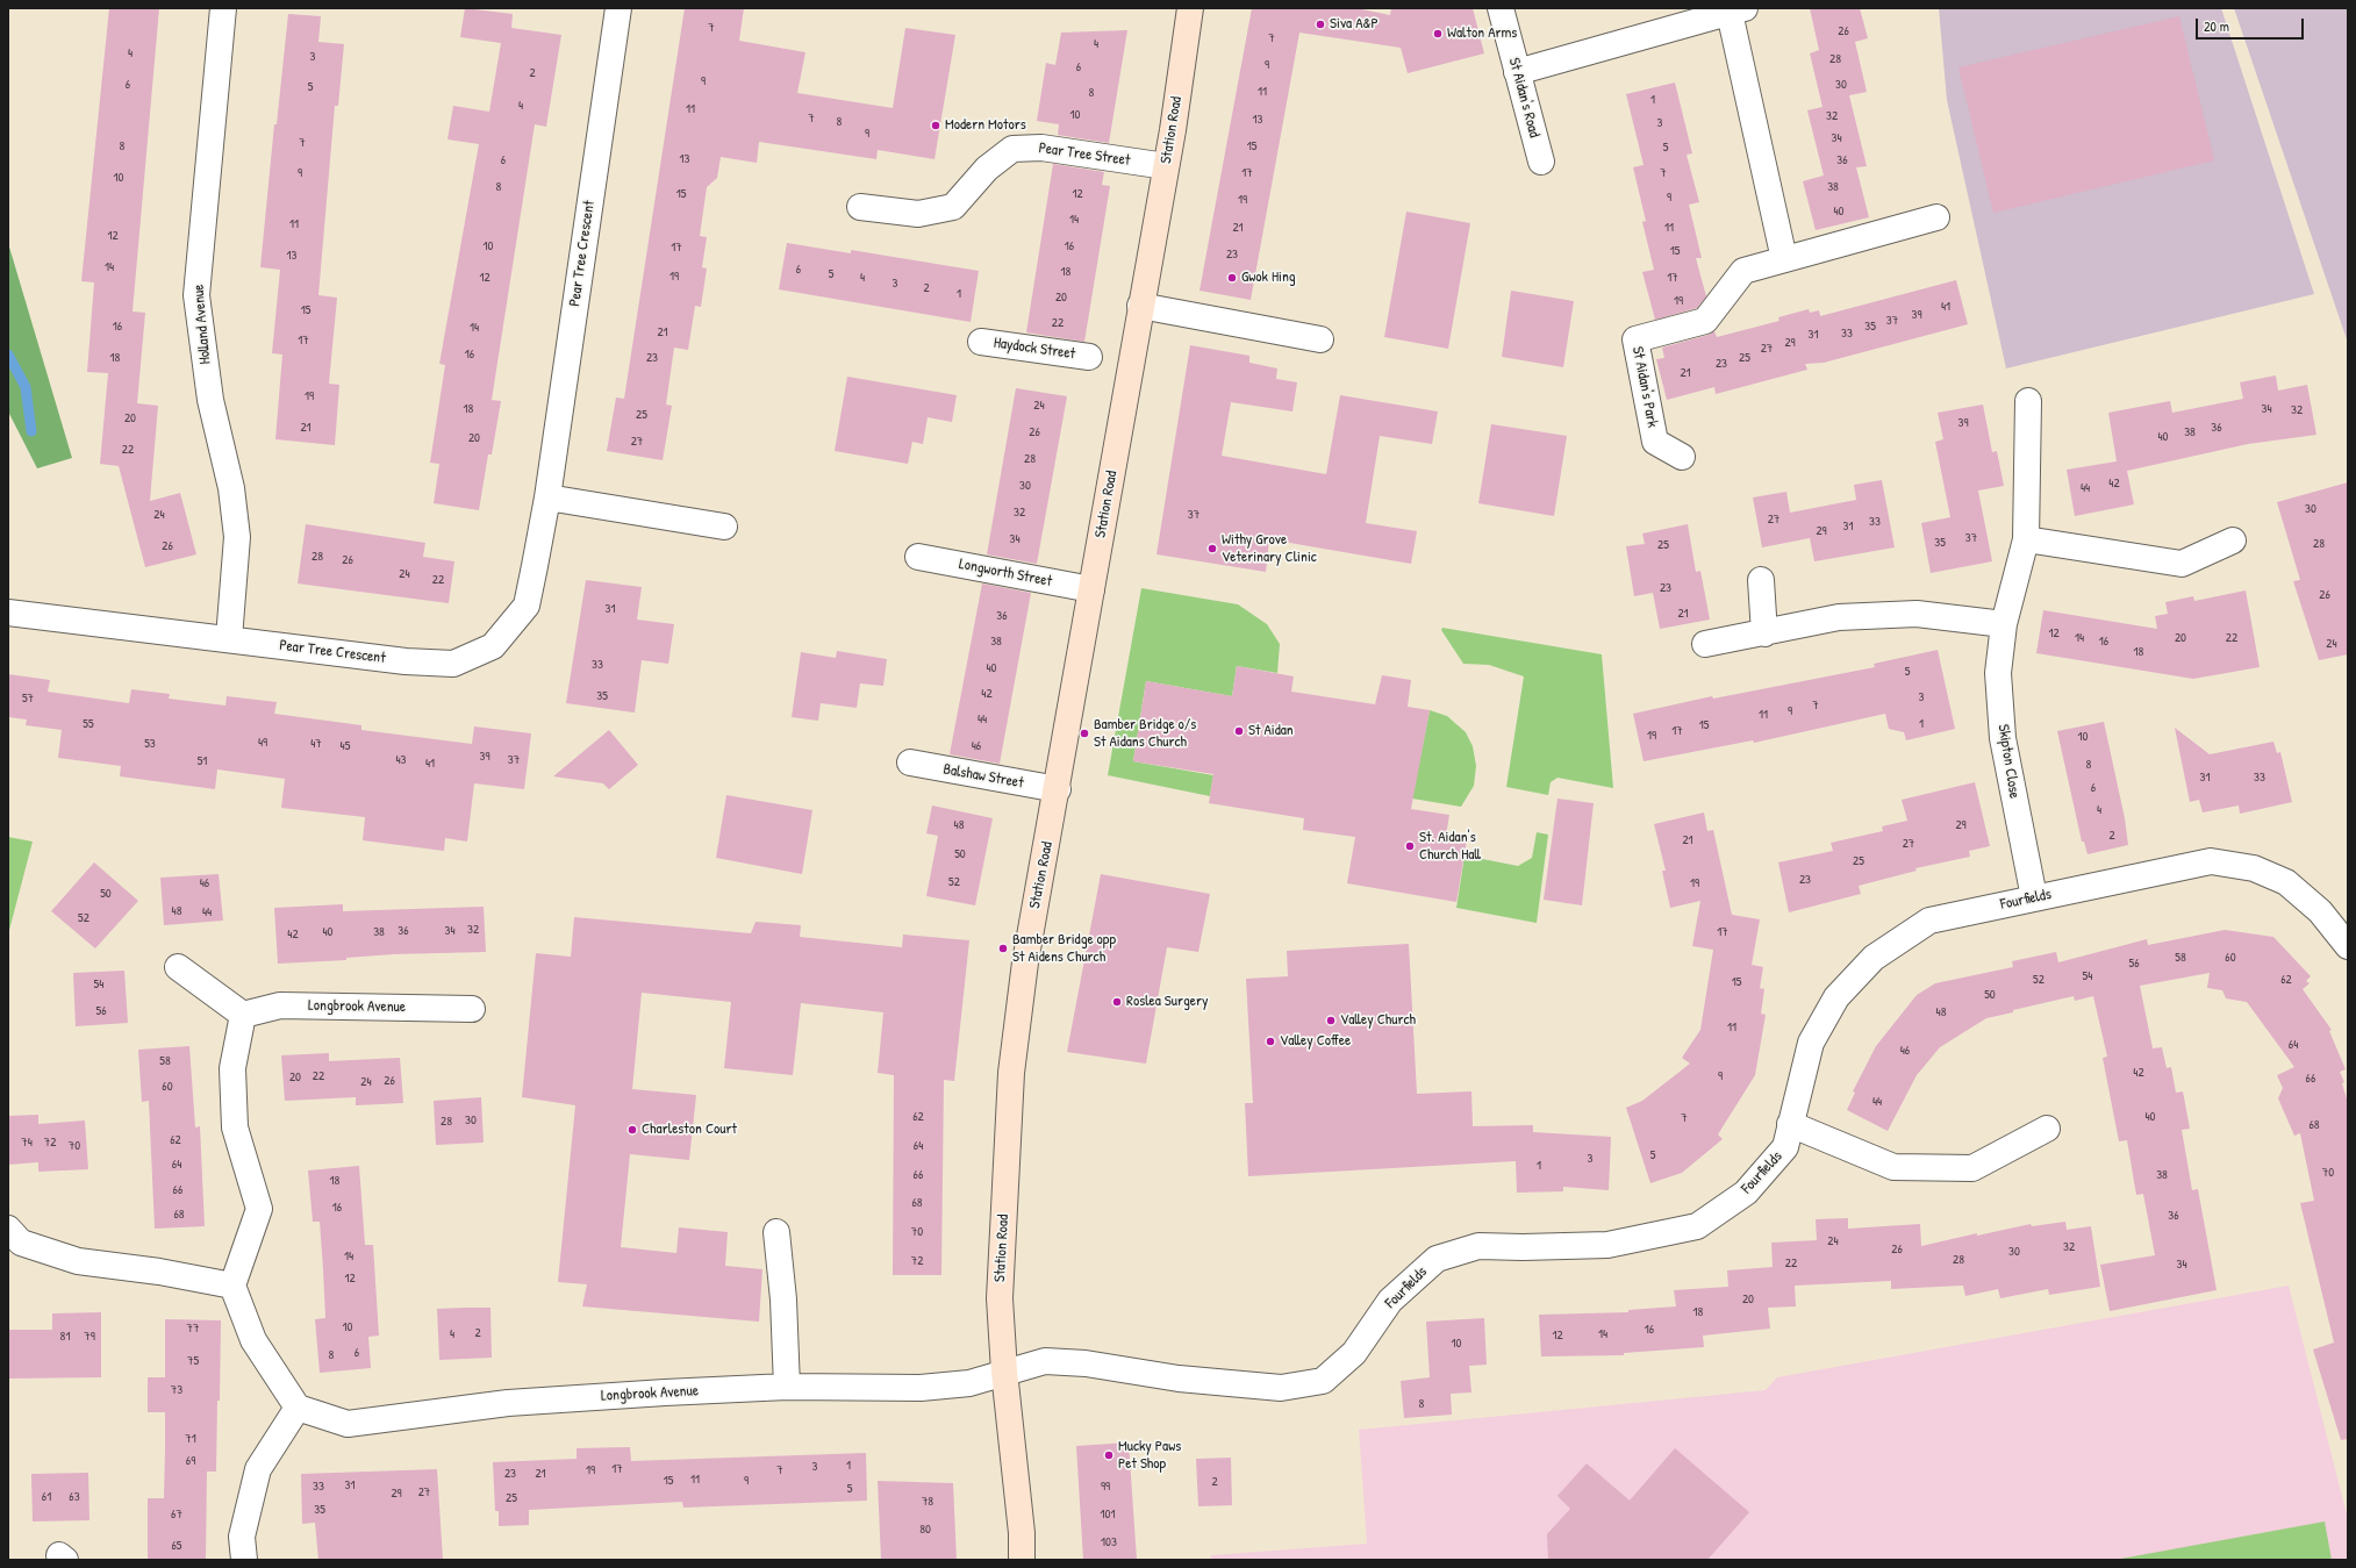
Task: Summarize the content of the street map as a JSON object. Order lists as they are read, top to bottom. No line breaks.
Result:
{"streets":{"main road":["Station Road"],"street":["St Aidan's Road","Pear Tree Street","Pear Tree Crescent","Holland Avenue","Haydock Street","St Aidan's Park","Longworth Street","Skipton Close","Balshaw Street","Fourfields","Longbrook Avenue"]},"crossings":[["Station Road","Pear Tree Street"],["Station Road","Longworth Street"],["Station Road","Balshaw Street"],["Station Road","Fourfields"],["Station Road","Longbrook Avenue"],["Pear Tree Crescent","Holland Avenue"],["Skipton Close","Fourfields"],["Fourfields","Longbrook Avenue"]],"places":["Siva A&P","Walton Arms","Modern Motors","Gwok Hing","Withy Grove Veterinary Clinic","St Aidan","Bamber Bridge o/s St Aidans Church","St. Aidan's Church Hall","Bamber Bridge opp St Aidens Church","Roslea Surgery","Valley Church","Valley Coffee","Charleston Court","Mucky Paws Pet Shop"],"house_numbers":["7","26","7","4","4","3","28","9","6","2","9","6","30","5","11","8","1","4","11","10","32","7","13","8","3","9","34","7","8","15","5","13","6","36","9","17","7","10","8","38","15","12","9","19","40","14","11","21","11","12","10","16","17","15","23","13","14","6","18","5","19","12","4","17","3","2","1","20","19","41","15","39","37","22","16","35","14","21","33","31","17","29","27","16","18","23","25","23","21","19","24","18","34","32","25","20","39","21","36","26","38","40","20","27","22","28","42","30","44","30","32","24","37","27","33","31","29","37","34","35","28","25","26","28","26","24","22","23","26","31","21","36","12","14","20","22","38","16","24","18","33","40","5","42","35","3","57","7","9","11","44","55","1","15","17","19","10","49","53","47","45","46","39","43","37","51","41","8","31","33","6","4","48","29","2","21","27","50","25","23","52","46","19","50","48","44","52","32","36","34","40","38","17","42","58","60","56","54","52","62","15","54","50","56","48","11","64","46","58","42","22","9","20","66","26","24","60","44","62","40","7","30","28","68","62","74","72","70","64","5","3","64","1","70","66","38","18","66","68","16","68","36","70","24","32","26","30","14","28","72","22","34","12","20","18","10","77","16","2","4","14","12","81","79","10","6","8","75","73","8","71","69","1","3","17","19","7","23","21","11","15","9","2","31","33","99","5","27","29","61","63","25","78","35","67","101","80","103","65"],"scale_bar":"20 m"}
